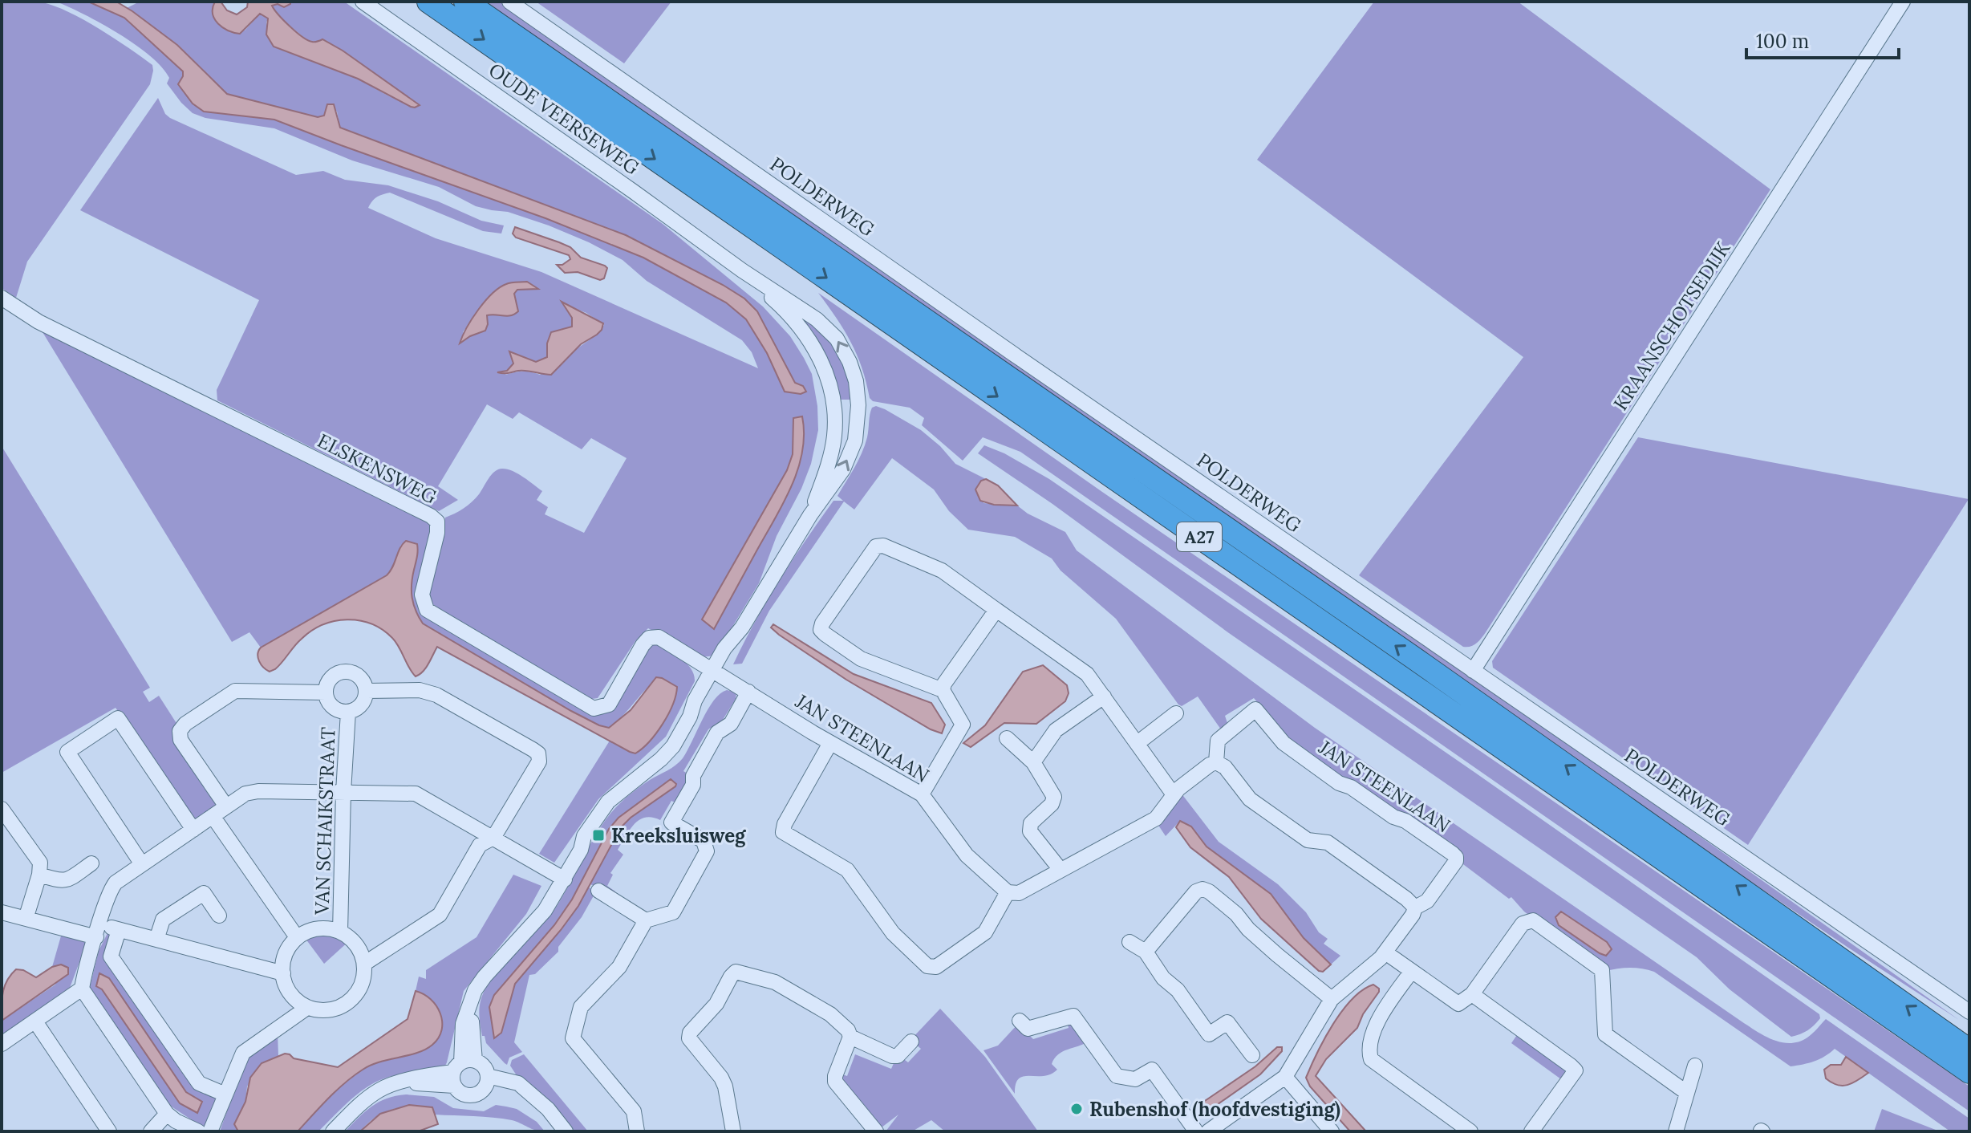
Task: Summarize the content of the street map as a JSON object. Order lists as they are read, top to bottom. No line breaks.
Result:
{"streets":{"highway":["A27"],"street":["OUDE VEERSEWEG","POLDERWEG","KRAANSCHOTSEDIJK","ELSKENSWEG","JAN STEENLAAN","VAN SCHAIKSTRAAT"]},"crossings":[["POLDERWEG","KRAANSCHOTSEDIJK"],["ELSKENSWEG","JAN STEENLAAN"]],"places":{"transit":["Kreeksluisweg"],"other":["Rubenshof (hoofdvestiging)"]},"scale_bar":"100 m"}
